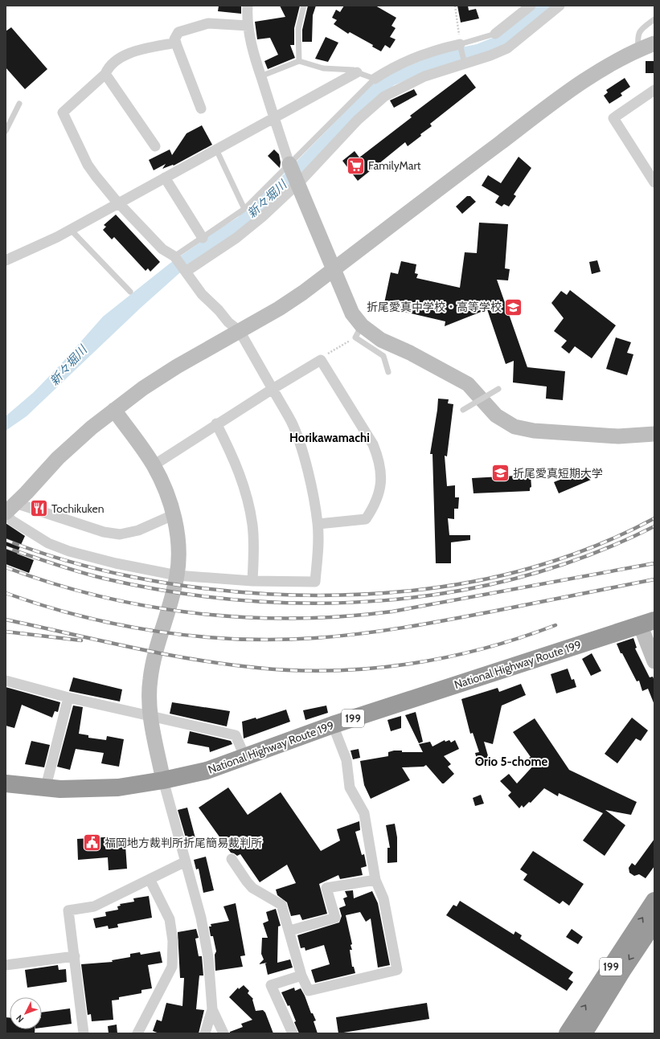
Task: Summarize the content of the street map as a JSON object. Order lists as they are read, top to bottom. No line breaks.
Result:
{"streets":{"highway":["National Highway Route 199","199"]},"districts":["Horikawamachi","Orio 5-chome"],"water":["新々堀川"],"places":{"supermarket":["FamilyMart"],"school or university":["折尾愛真中学校・高等学校","折尾愛真短期大学"],"restaurant":["Tochikuken"],"public building":["福岡地方裁判所折尾簡易裁判所"]},"north":"bottom left"}
